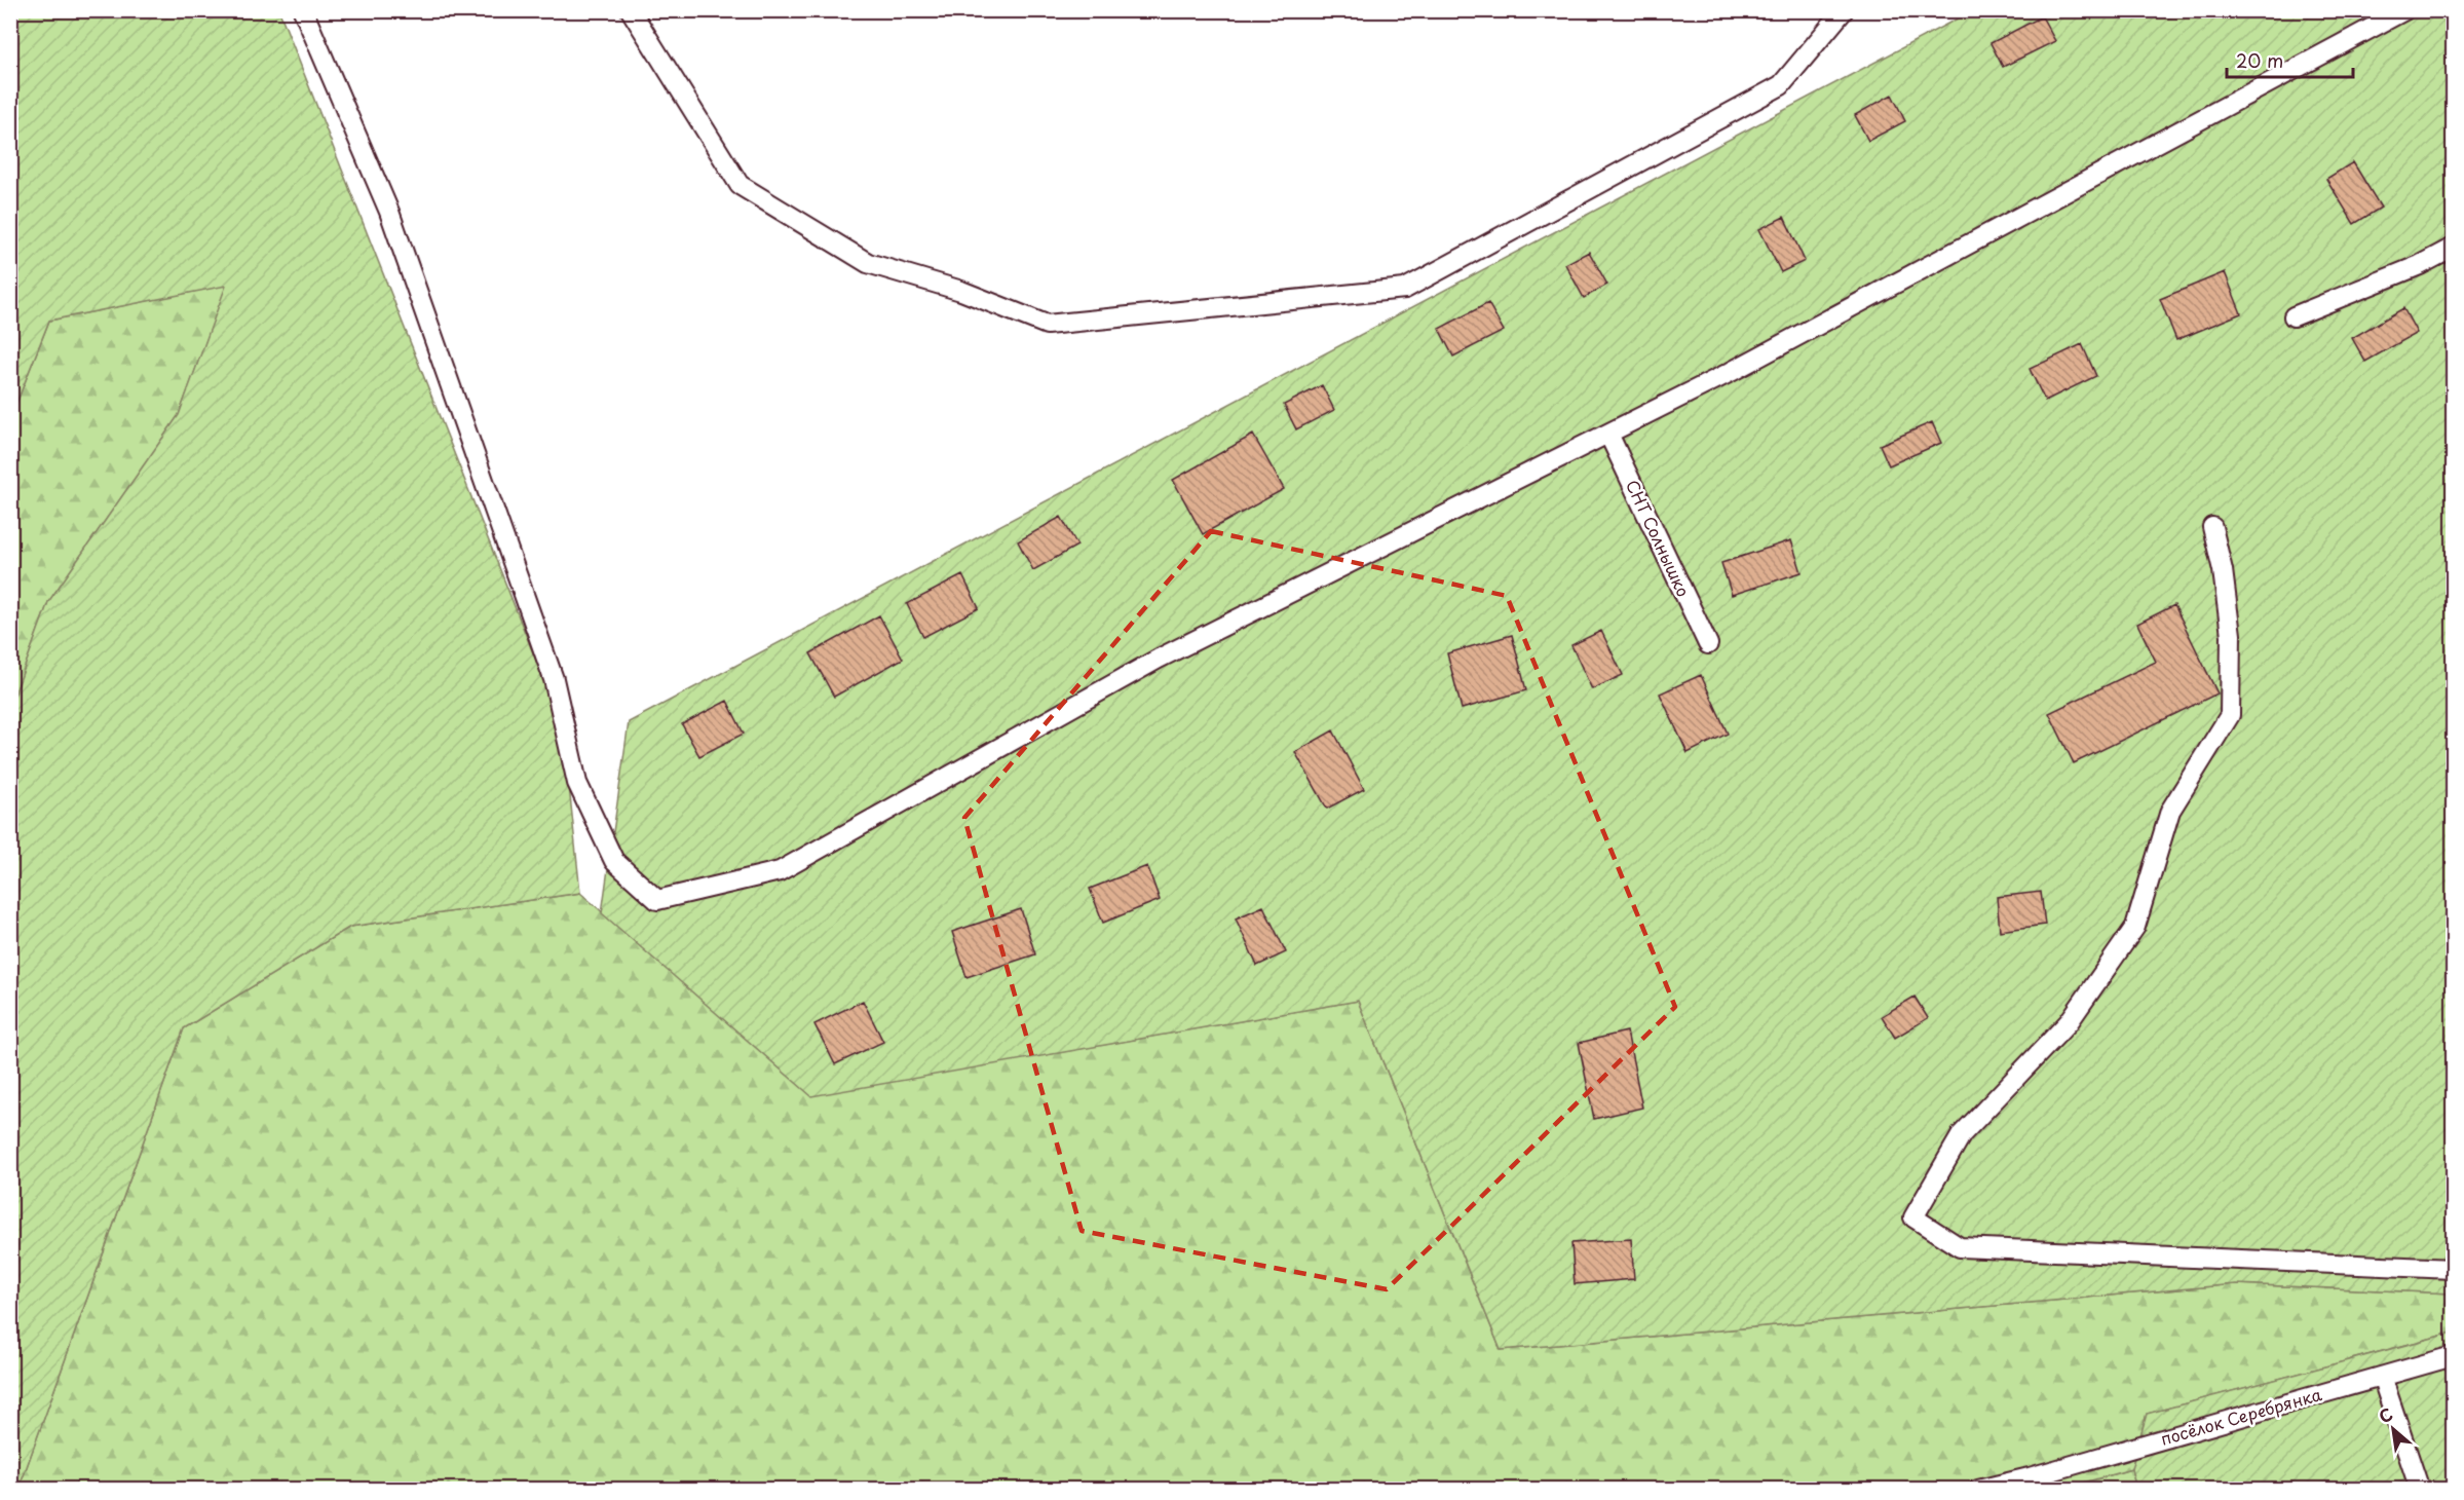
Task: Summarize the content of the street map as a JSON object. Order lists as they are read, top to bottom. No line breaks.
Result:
{"streets":{"lane":["СНТ Солнышко","посёлок Серебрянка"]},"scale_bar":"20 m","north":"top left"}
